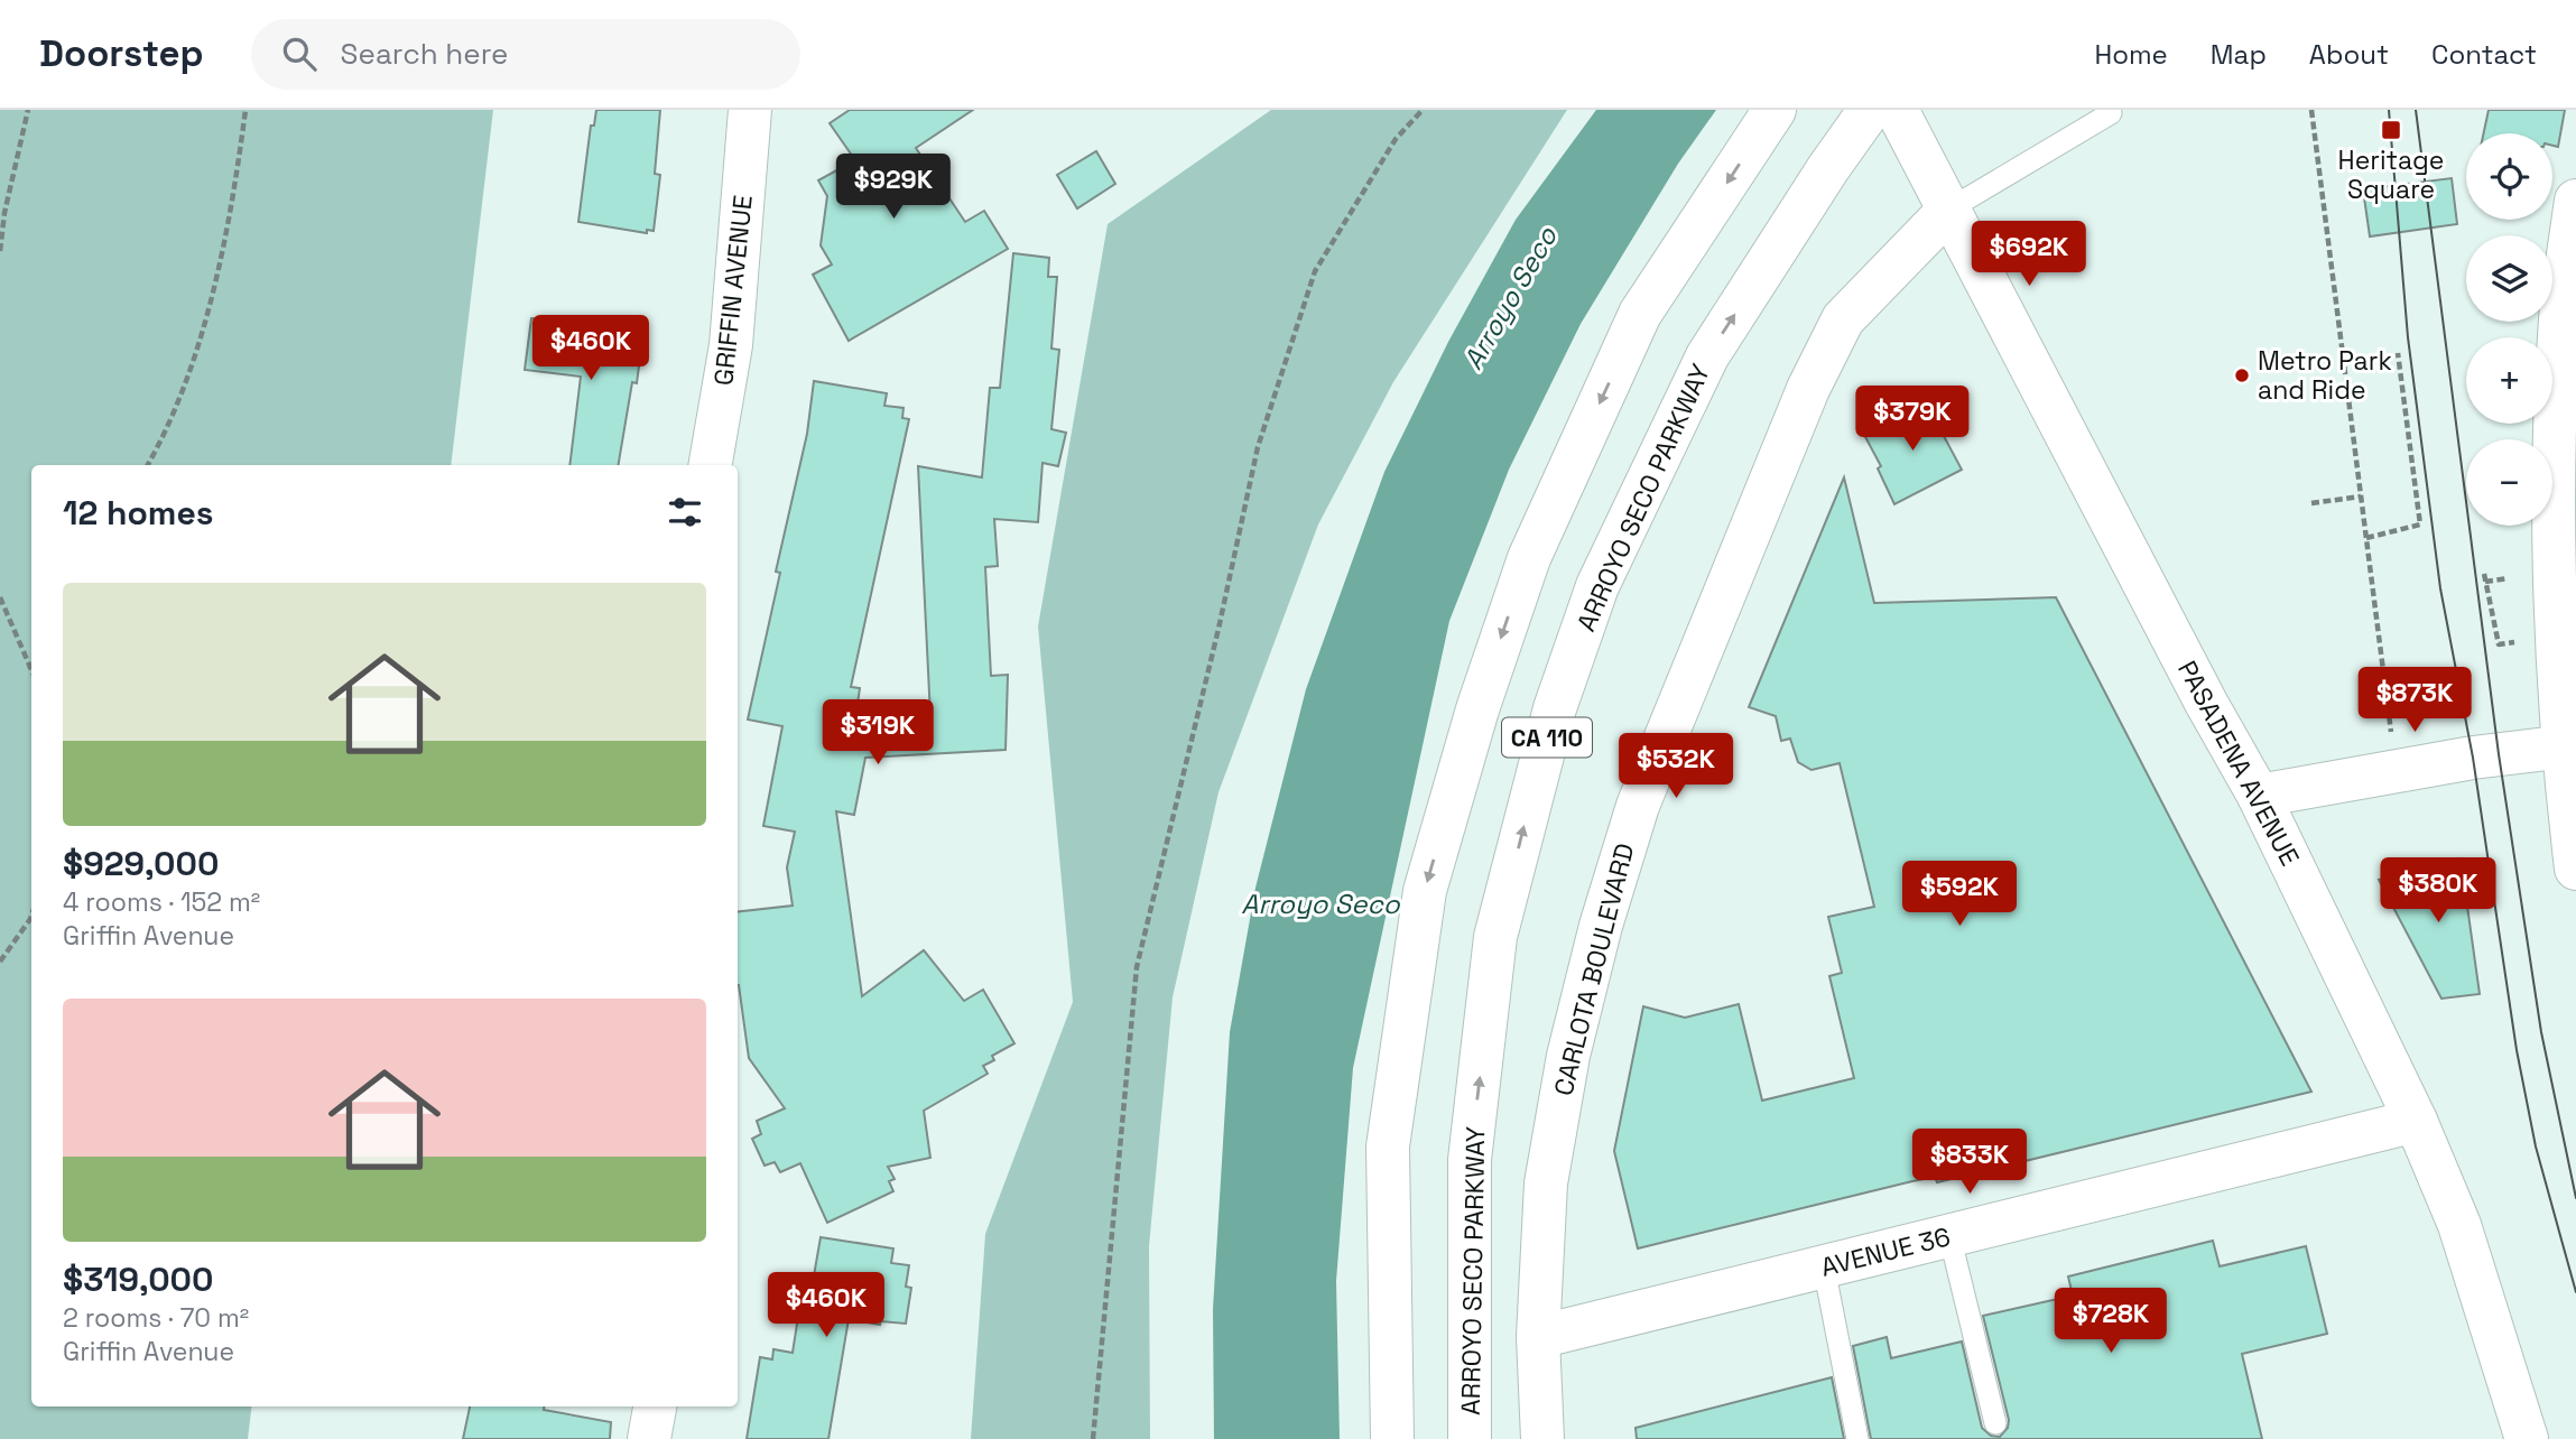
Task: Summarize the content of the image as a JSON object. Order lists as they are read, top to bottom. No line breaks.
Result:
{"streets":{"main road":["GRIFFIN AVENUE","ARROYO SECO PARKWAY","CA 110","PASADENA AVENUE","CARLOTA BOULEVARD","AVENUE 36"]},"crossings":[["PASADENA AVENUE","CARLOTA BOULEVARD"],["PASADENA AVENUE","AVENUE 36"],["CARLOTA BOULEVARD","AVENUE 36"]],"water":["Arroyo Seco"],"places":{"transit":["Heritage Square"],"other":["Metro Park and Ride"]},"page":{"header":"Doorstep","search":"Search here","nav":["Home","Map","About","Contact"],"map_buttons":["+","−"],"price":["$929K","$692K","$460K","$379K","$873K","$319K","$532K","$380K","$592K","$833K","$460K","$728K"],"heading":"12 homes","list":[{"name":"$929,000","note":"4 rooms · 152 m² · Griffin Avenue"},{"name":"$319,000","note":"2 rooms · 70 m² · Griffin Avenue"}]}}
